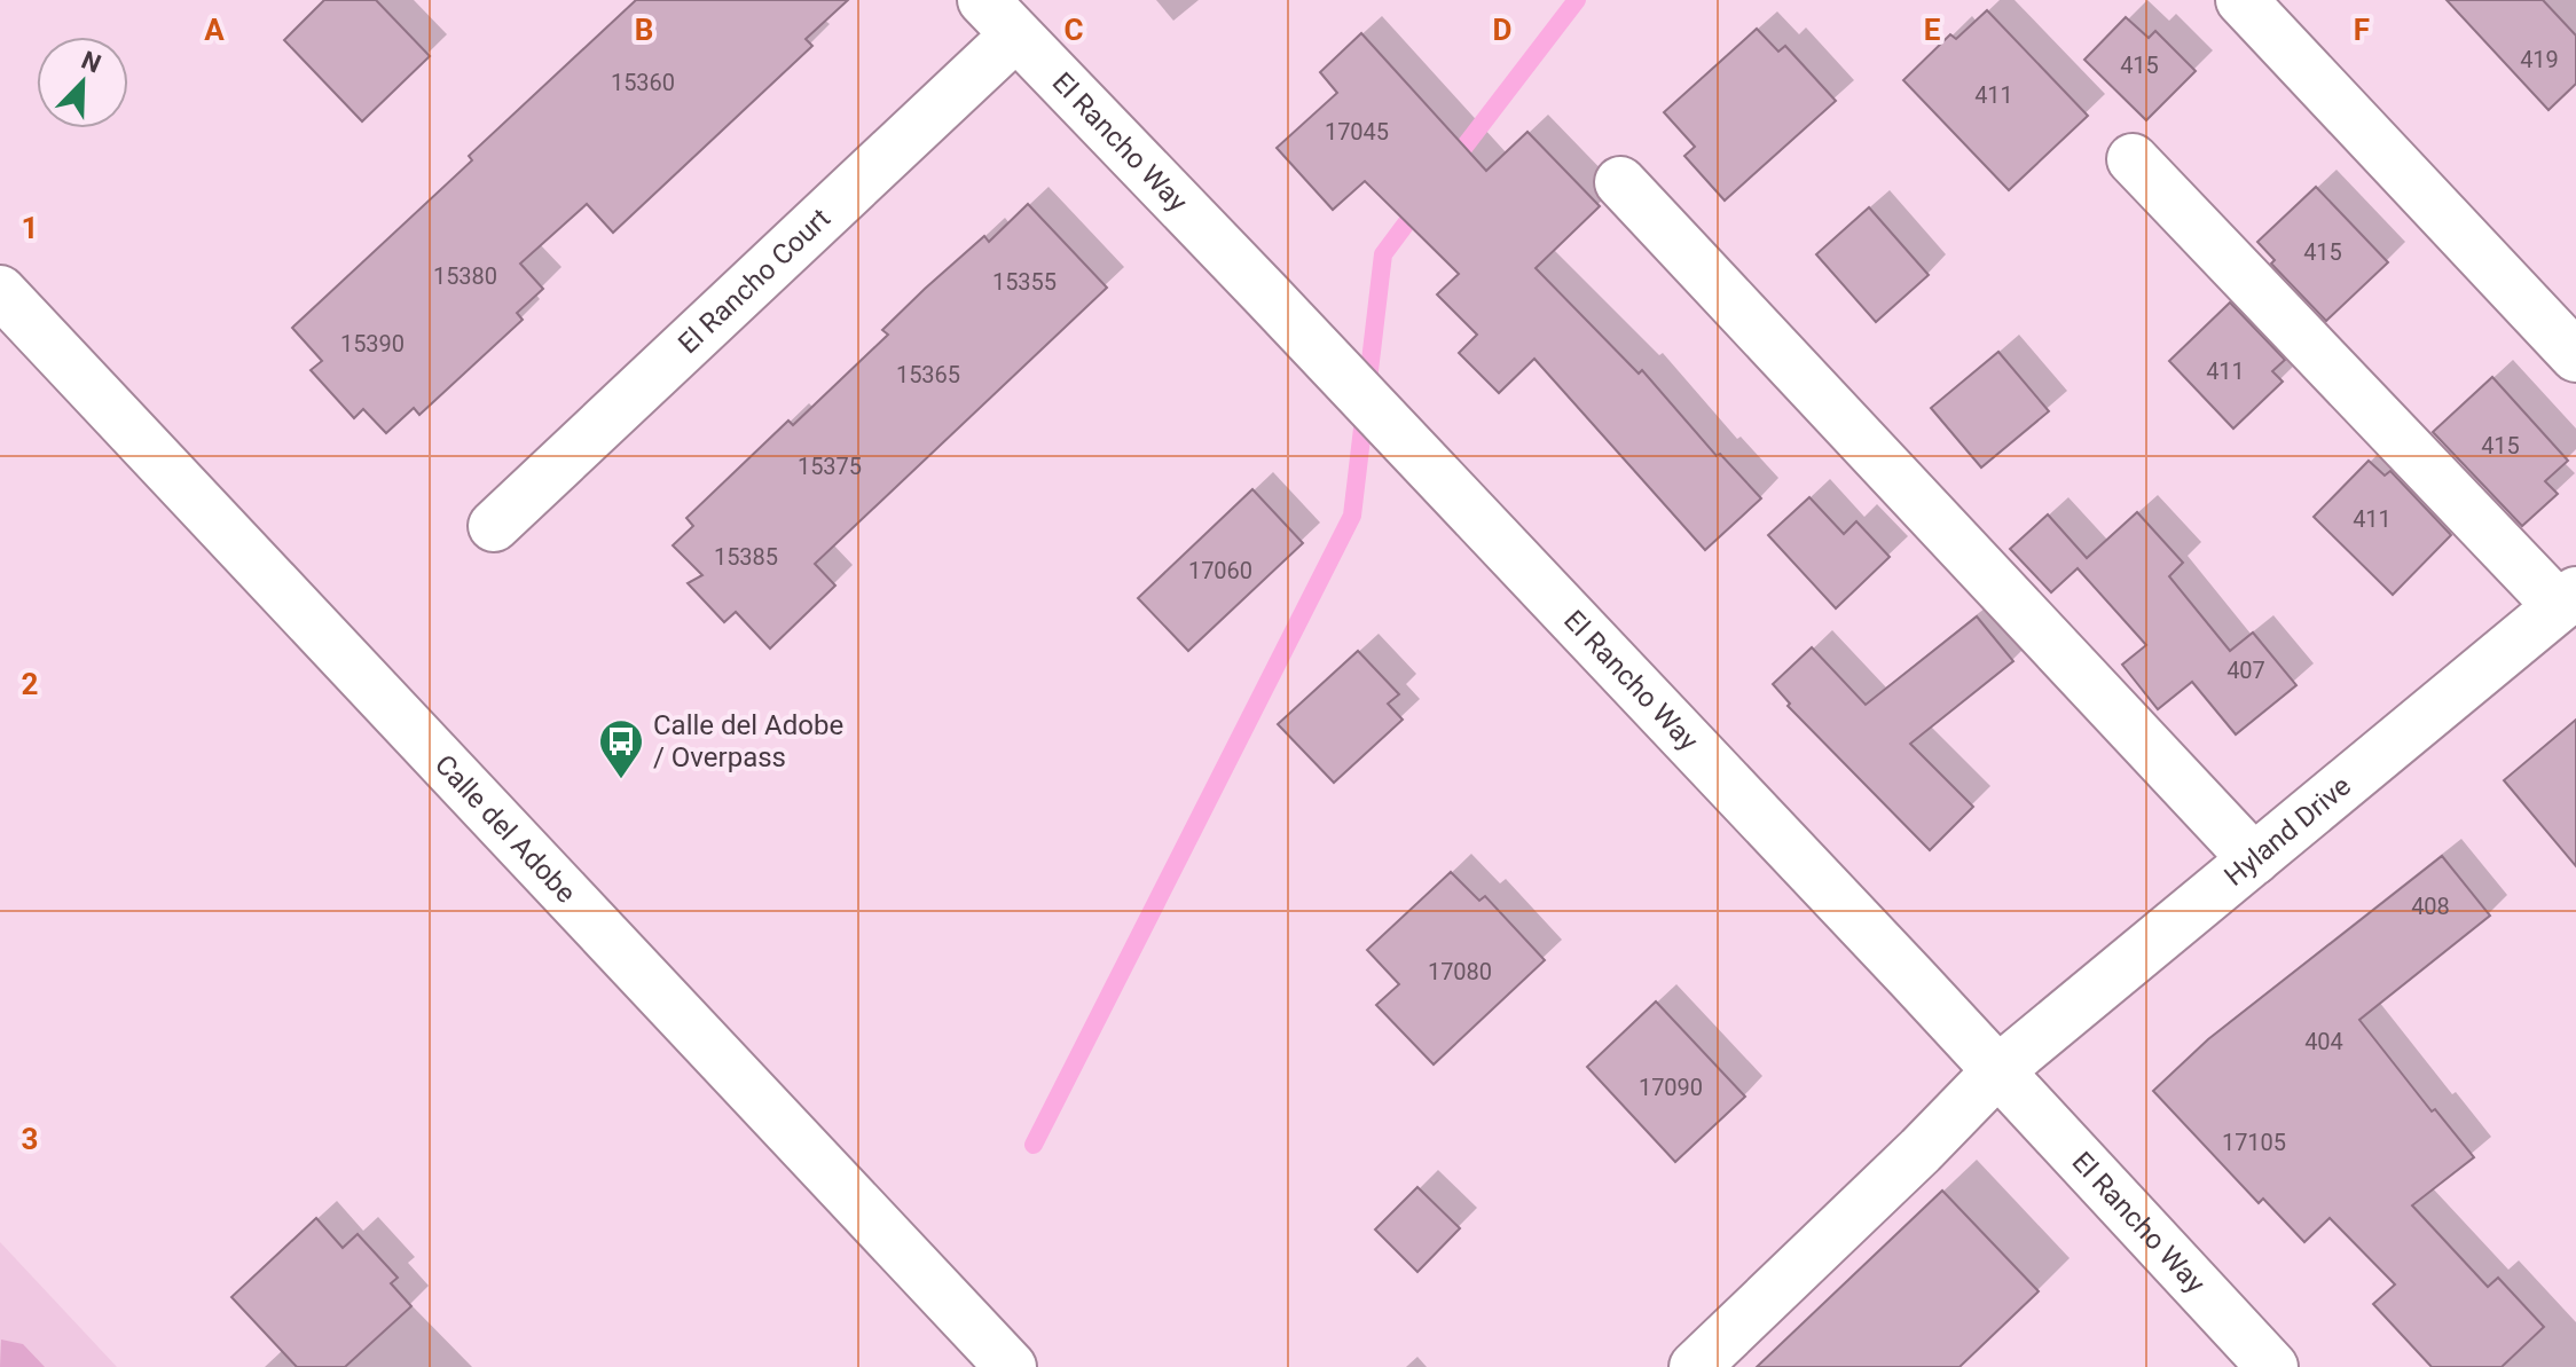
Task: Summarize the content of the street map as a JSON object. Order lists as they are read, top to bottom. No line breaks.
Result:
{"streets":{"street":["El Rancho Way","El Rancho Court","Calle del Adobe","Hyland Drive"]},"crossings":[["El Rancho Way","El Rancho Court"],["El Rancho Way","Hyland Drive"]],"places":{"bus stop":["Calle del Adobe / Overpass"]},"house_numbers":["419","415","15360","411","17045","415","15380","15355","15390","411","15365","415","15375","411","15385","17060","407","408","17080","404","17090","17105"],"north":"top right","grid":{"columns":["A","B","C","D","E","F"],"rows":["1","2","3"]}}
